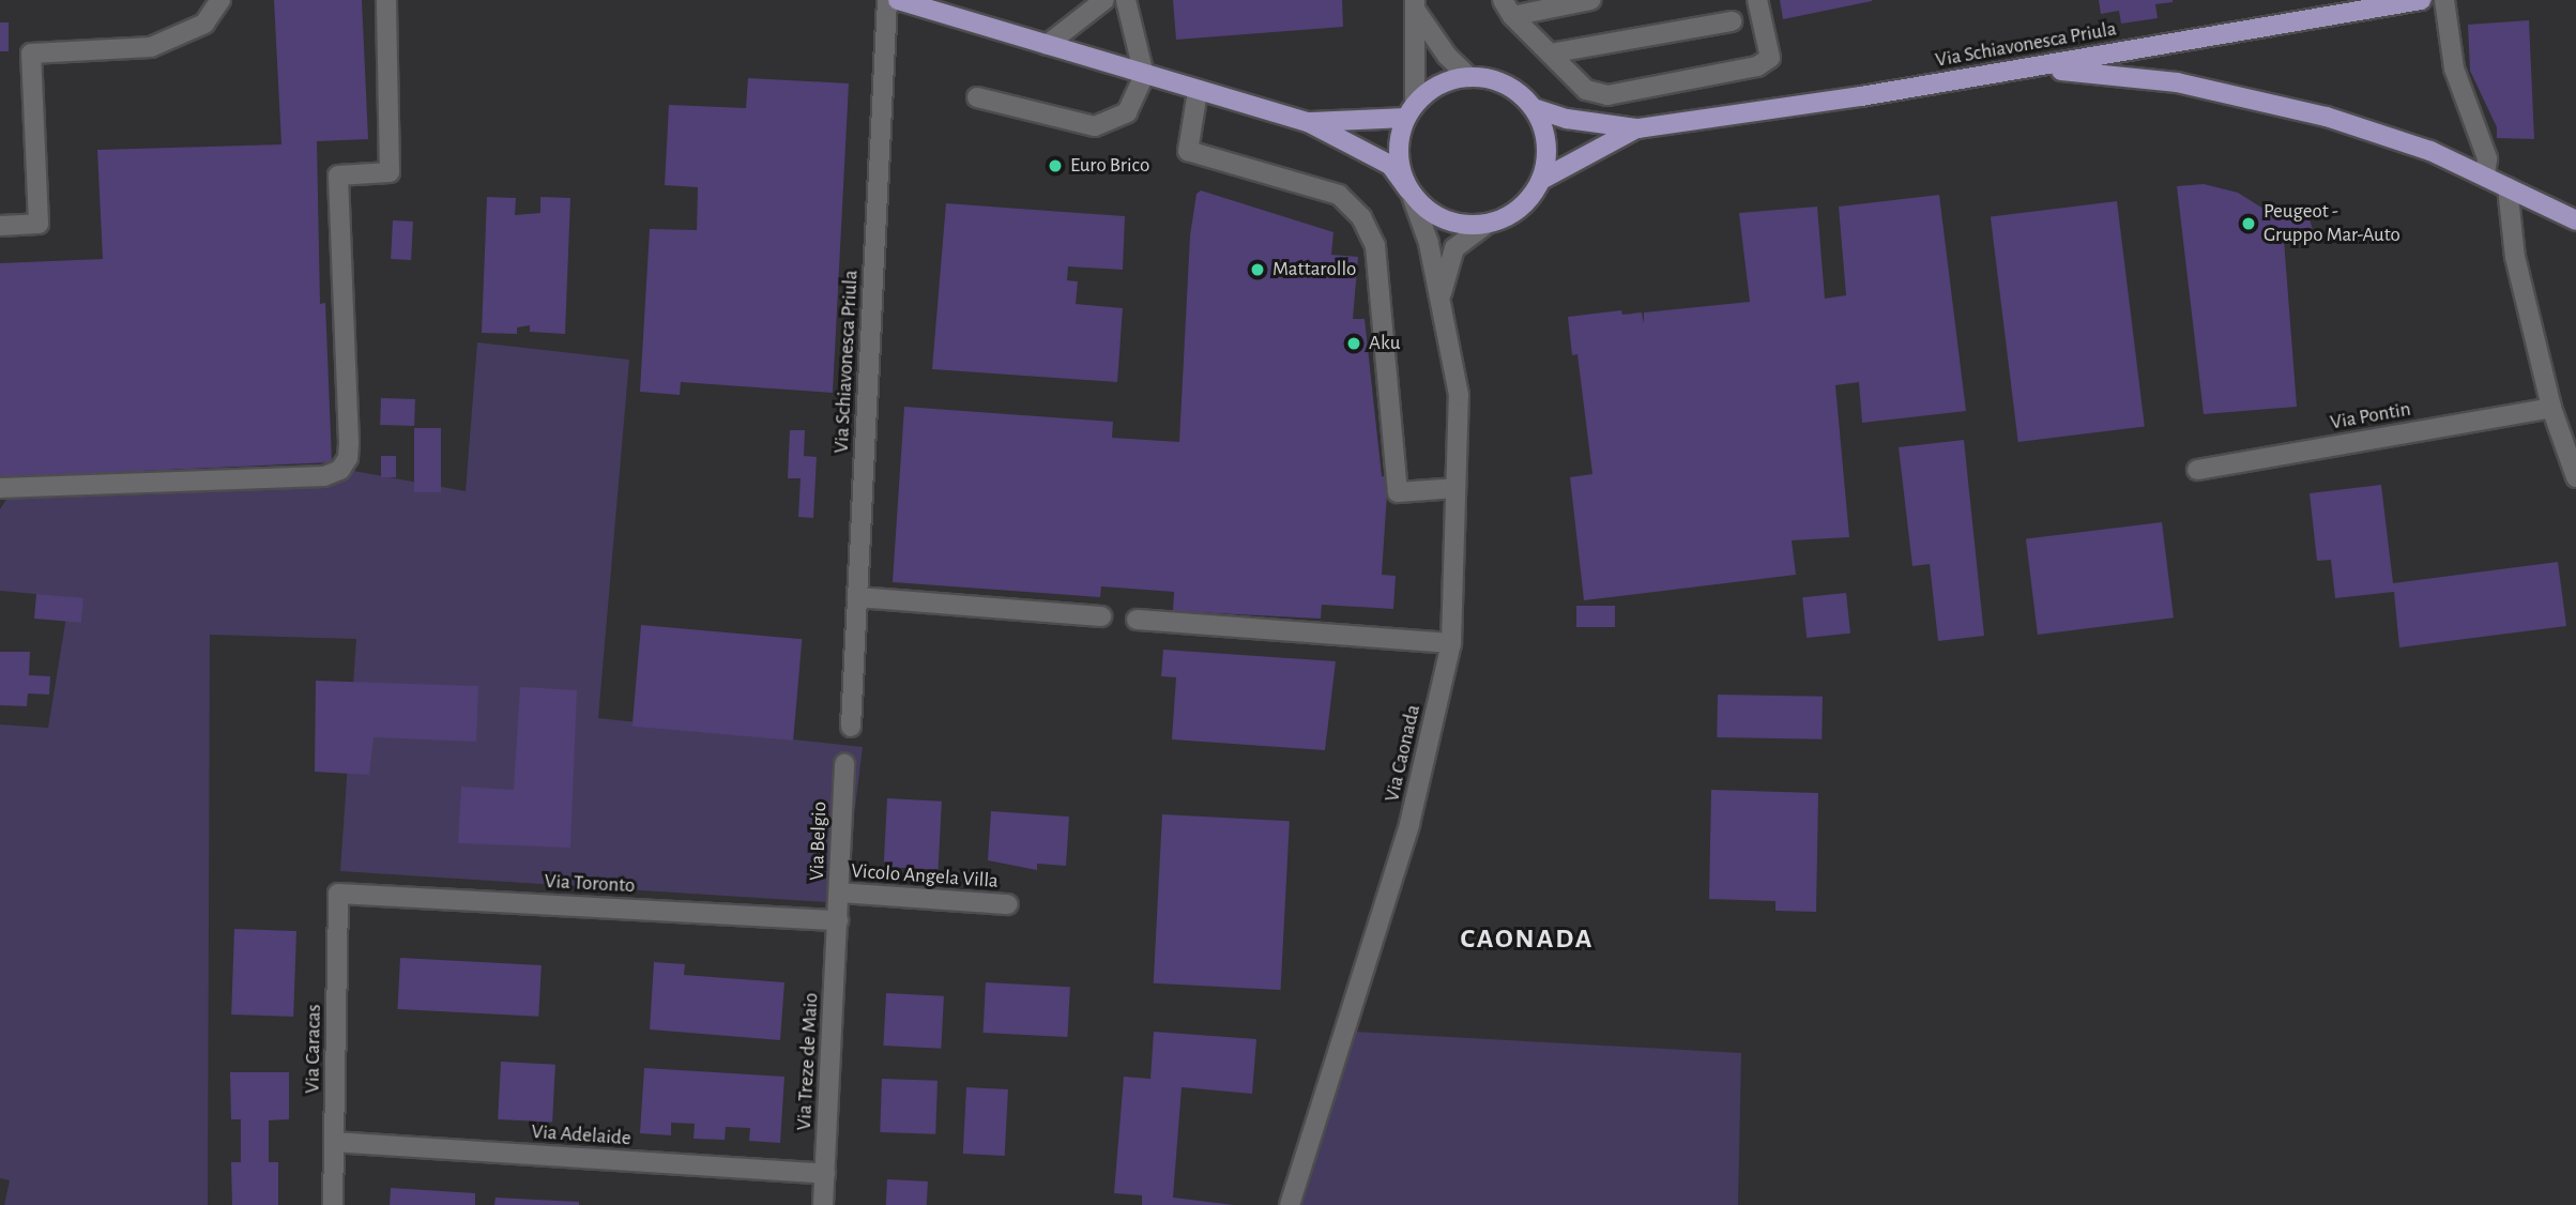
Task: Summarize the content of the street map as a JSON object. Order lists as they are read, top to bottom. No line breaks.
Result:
{"streets":{"main road":["Via Schiavonesca Priula"],"street":["Via Pontin","Via Caonada","Via Belgio","Vicolo Angela Villa","Via Toronto","Via Caracas","Via Treze de Maio","Via Adelaide"]},"crossings":[["Via Schiavonesca Priula","Via Caonada"],["Via Belgio","Vicolo Angela Villa"],["Via Belgio","Via Toronto"],["Via Belgio","Via Treze de Maio"],["Via Toronto","Via Caracas"],["Via Toronto","Via Treze de Maio"],["Via Caracas","Via Adelaide"],["Via Treze de Maio","Via Adelaide"]],"districts":["CAONADA"],"places":["Euro Brico","Peugeot - Gruppo Mar-Auto","Mattarollo","Aku"]}
